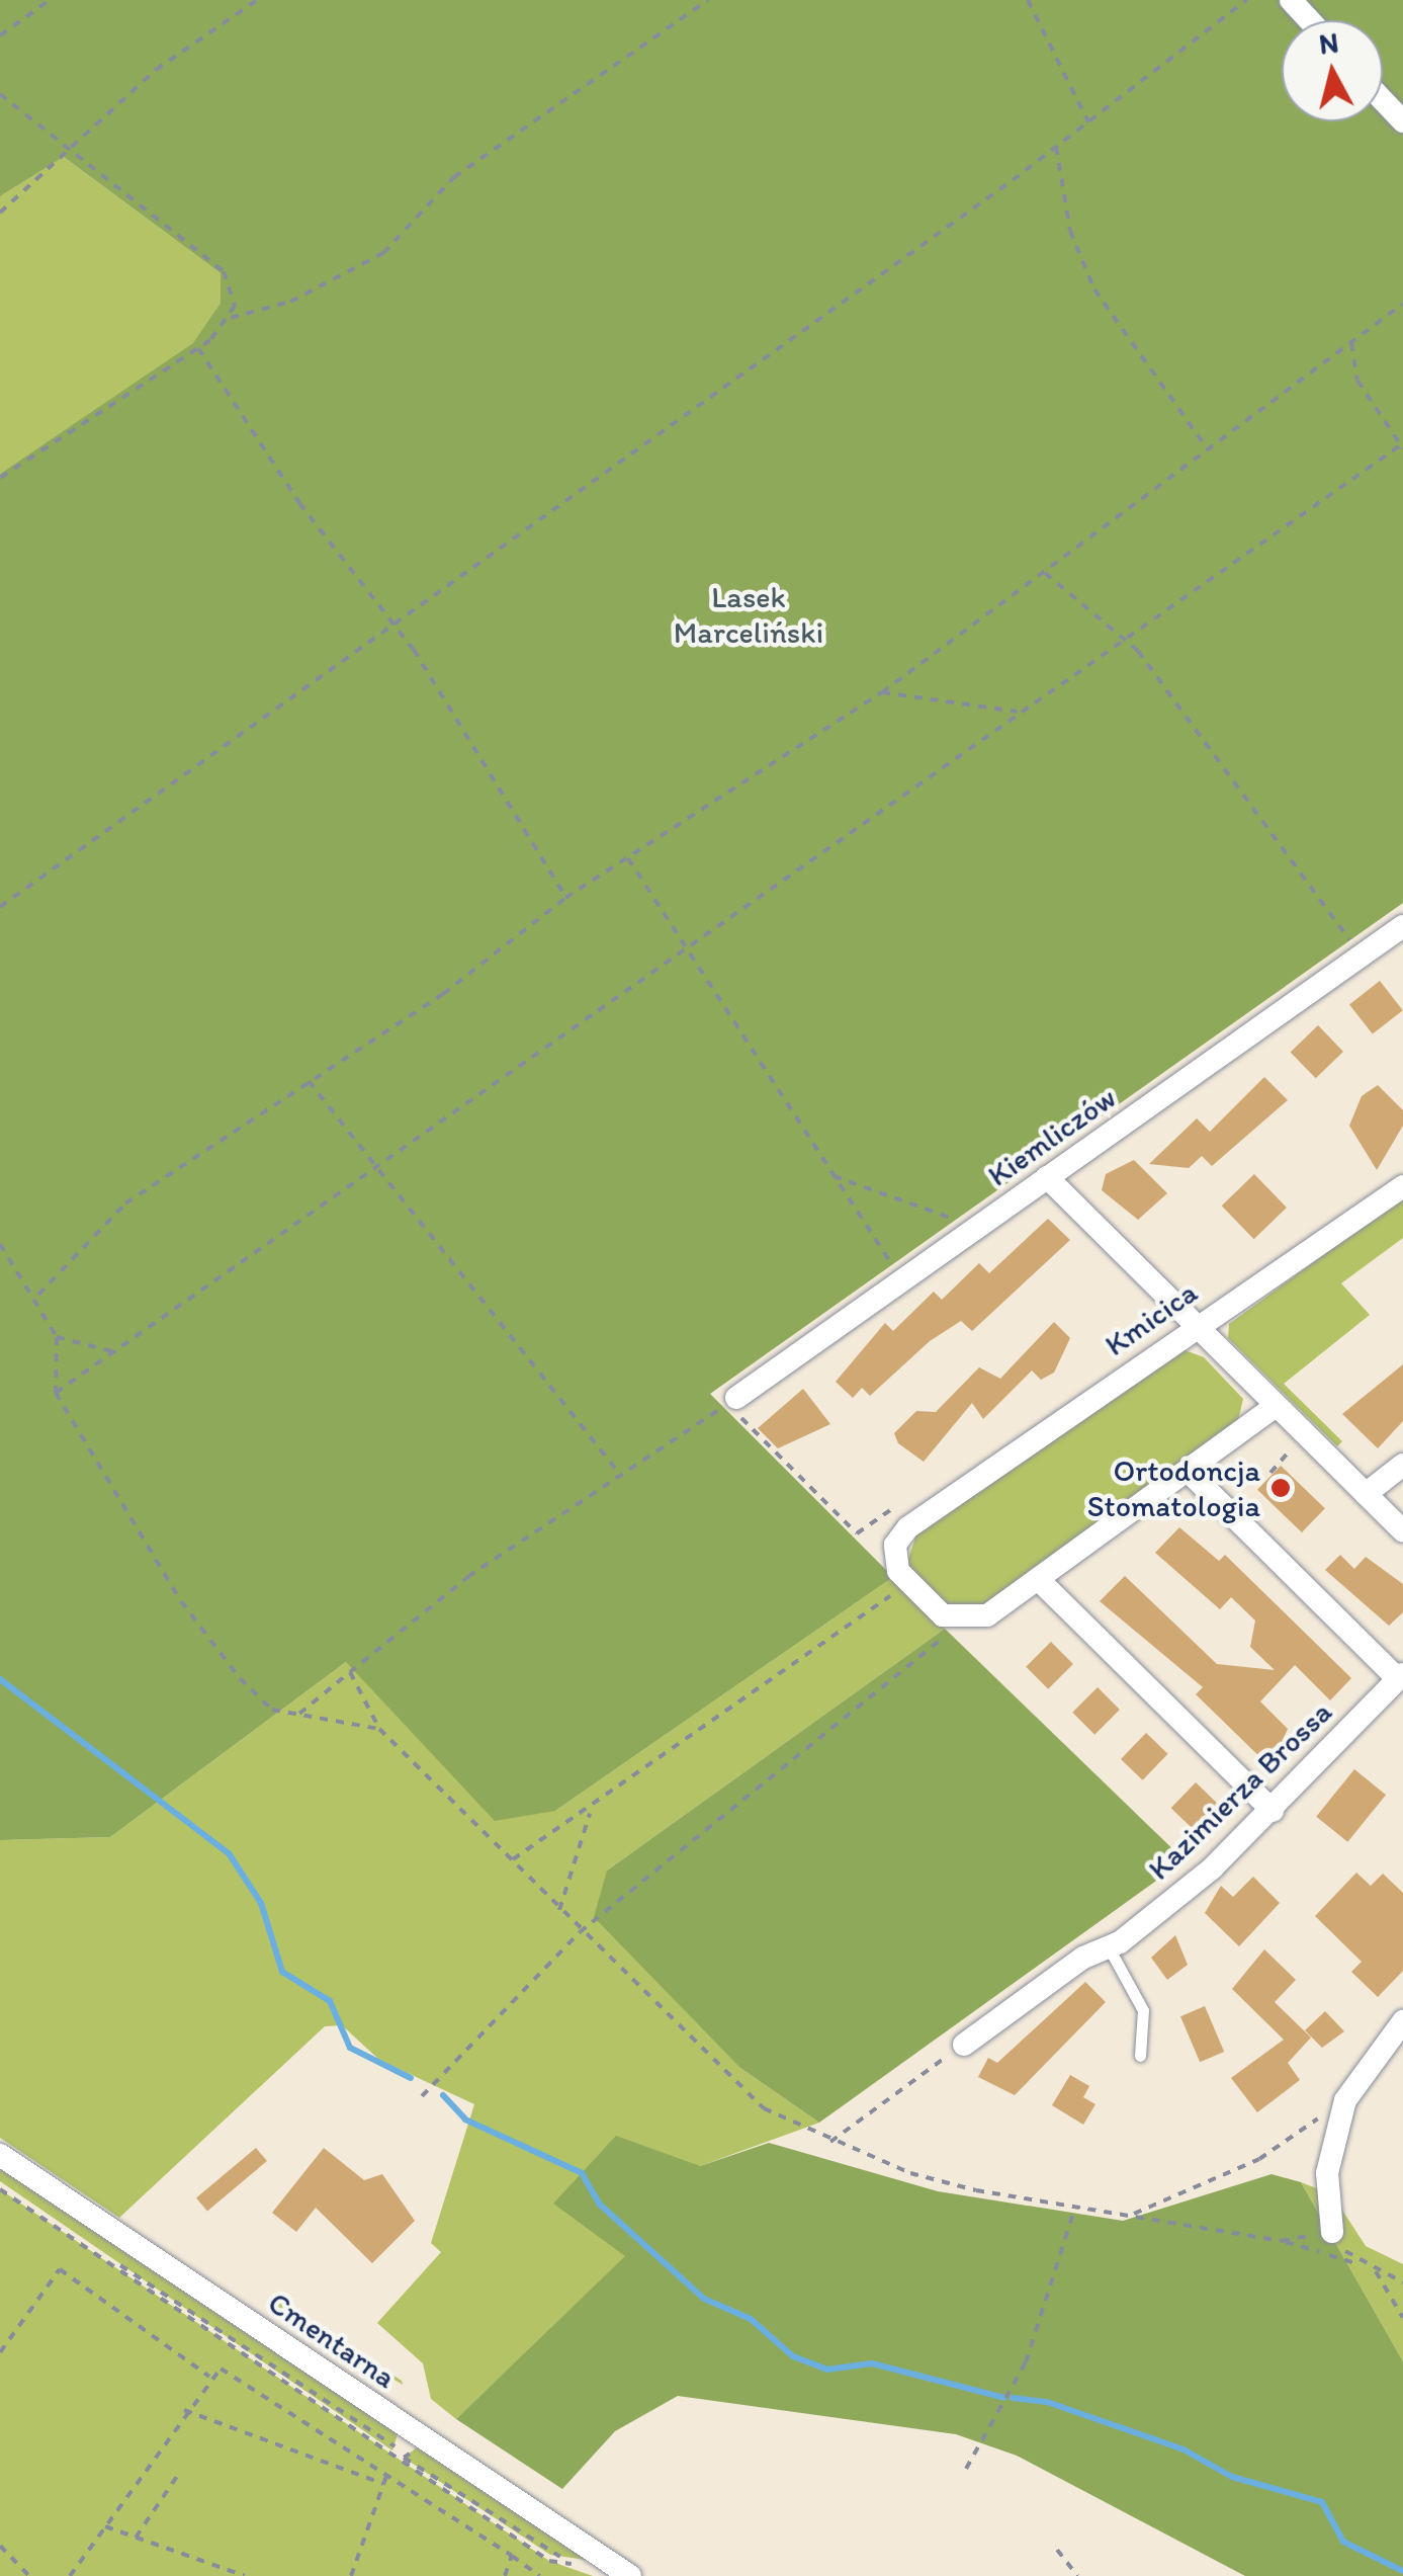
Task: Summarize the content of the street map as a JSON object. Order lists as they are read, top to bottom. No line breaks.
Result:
{"streets":{"street":["Kiemliczów","Kmicica","Kazimierza Brossa","Cmentarna"]},"parks":["Lasek Marceliński"],"places":["Ortodoncja Stomatologia"],"north":"top"}
